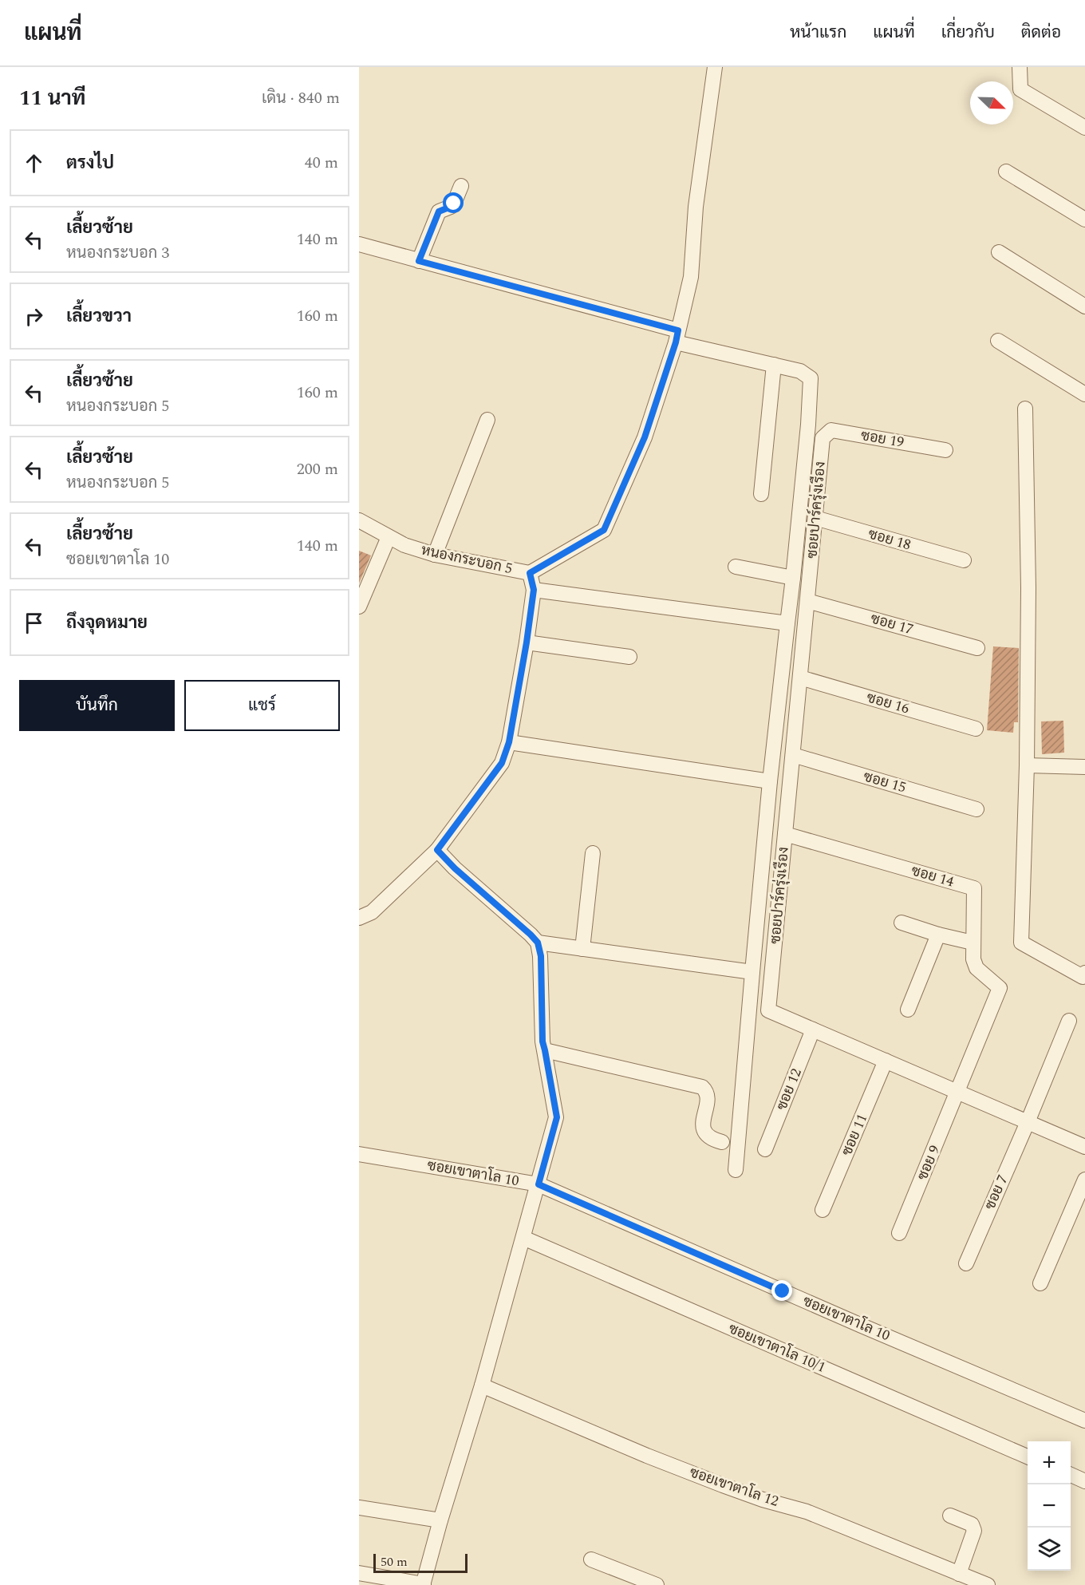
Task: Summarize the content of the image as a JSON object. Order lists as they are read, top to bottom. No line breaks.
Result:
{"streets":{"street":["ซอย 19","ซอยปาร์ครุ่งเรือง","ซอย 18","หนองกระบอก 5","ซอย 17","ซอย 16","ซอย 15","ซอย 14","ซอย 12","ซอย 11","ซอย 9","ซอยเขาตาโล 10","ซอย 7","ซอยเขาตาโล 10/1","ซอยเขาตาโล 12"]},"crossings":[["ซอย 19","ซอยปาร์ครุ่งเรือง"],["ซอยปาร์ครุ่งเรือง","ซอย 18"],["ซอยปาร์ครุ่งเรือง","ซอย 17"],["ซอยปาร์ครุ่งเรือง","ซอย 16"],["ซอยปาร์ครุ่งเรือง","ซอย 15"],["ซอยปาร์ครุ่งเรือง","ซอย 14"],["ซอยปาร์ครุ่งเรือง","ซอย 12"],["ซอยปาร์ครุ่งเรือง","ซอย 11"],["ซอยปาร์ครุ่งเรือง","ซอย 9"],["ซอยปาร์ครุ่งเรือง","ซอย 7"],["ซอย 14","ซอย 9"]],"scale_bar":"50 m","north":"bottom right","page":{"header":"แผนที่","nav":["หน้าแรก","แผนที่","เกี่ยวกับ","ติดต่อ"],"heading":["11 นาที","เดิน · 840 m"],"list":[["ตรงไป","40 m"],["เลี้ยวซ้าย","หนองกระบอก 3","140 m"],["เลี้ยวขวา","160 m"],["เลี้ยวซ้าย","หนองกระบอก 5","160 m"],["เลี้ยวซ้าย","หนองกระบอก 5","200 m"],["เลี้ยวซ้าย","ซอยเขาตาโล 10","140 m"],"ถึงจุดหมาย"],"buttons":["บันทึก","แชร์"],"map_buttons":["+","−"],"scale":"50 m"}}
